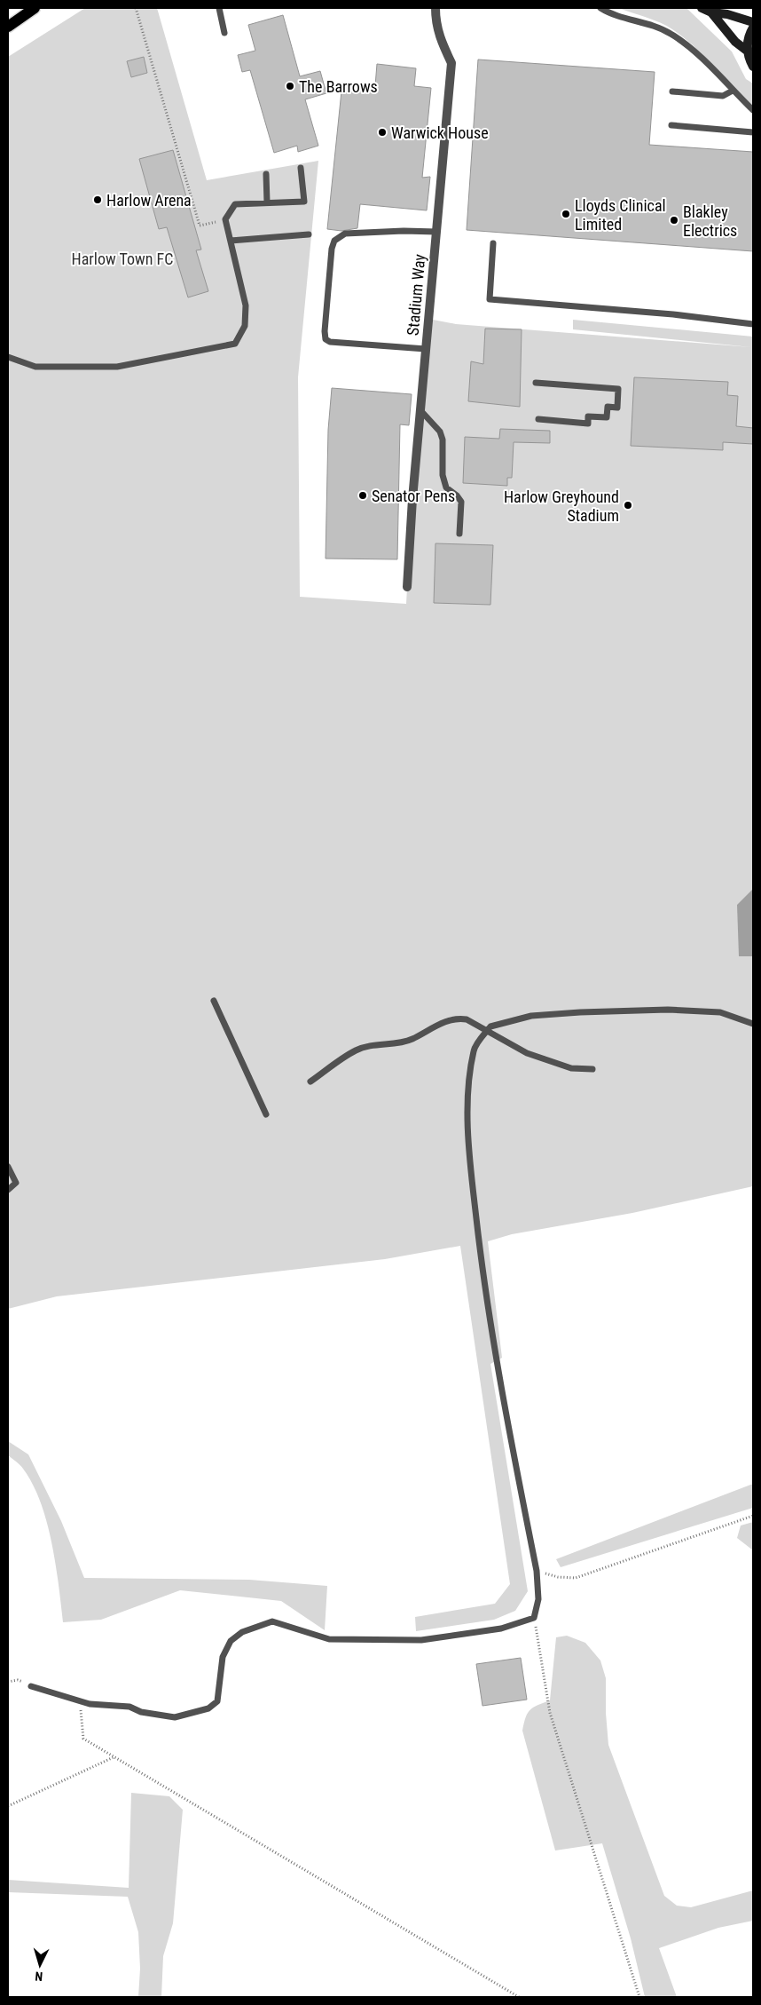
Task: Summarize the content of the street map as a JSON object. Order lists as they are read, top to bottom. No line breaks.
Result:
{"streets":{"street":["Stadium Way"]},"parks":["Harlow Town FC"],"places":["The Barrows","Warwick House","Harlow Arena","Lloyds Clinical Limited","Blakley Electrics","Senator Pens","Harlow Greyhound Stadium"],"north":"bottom"}
